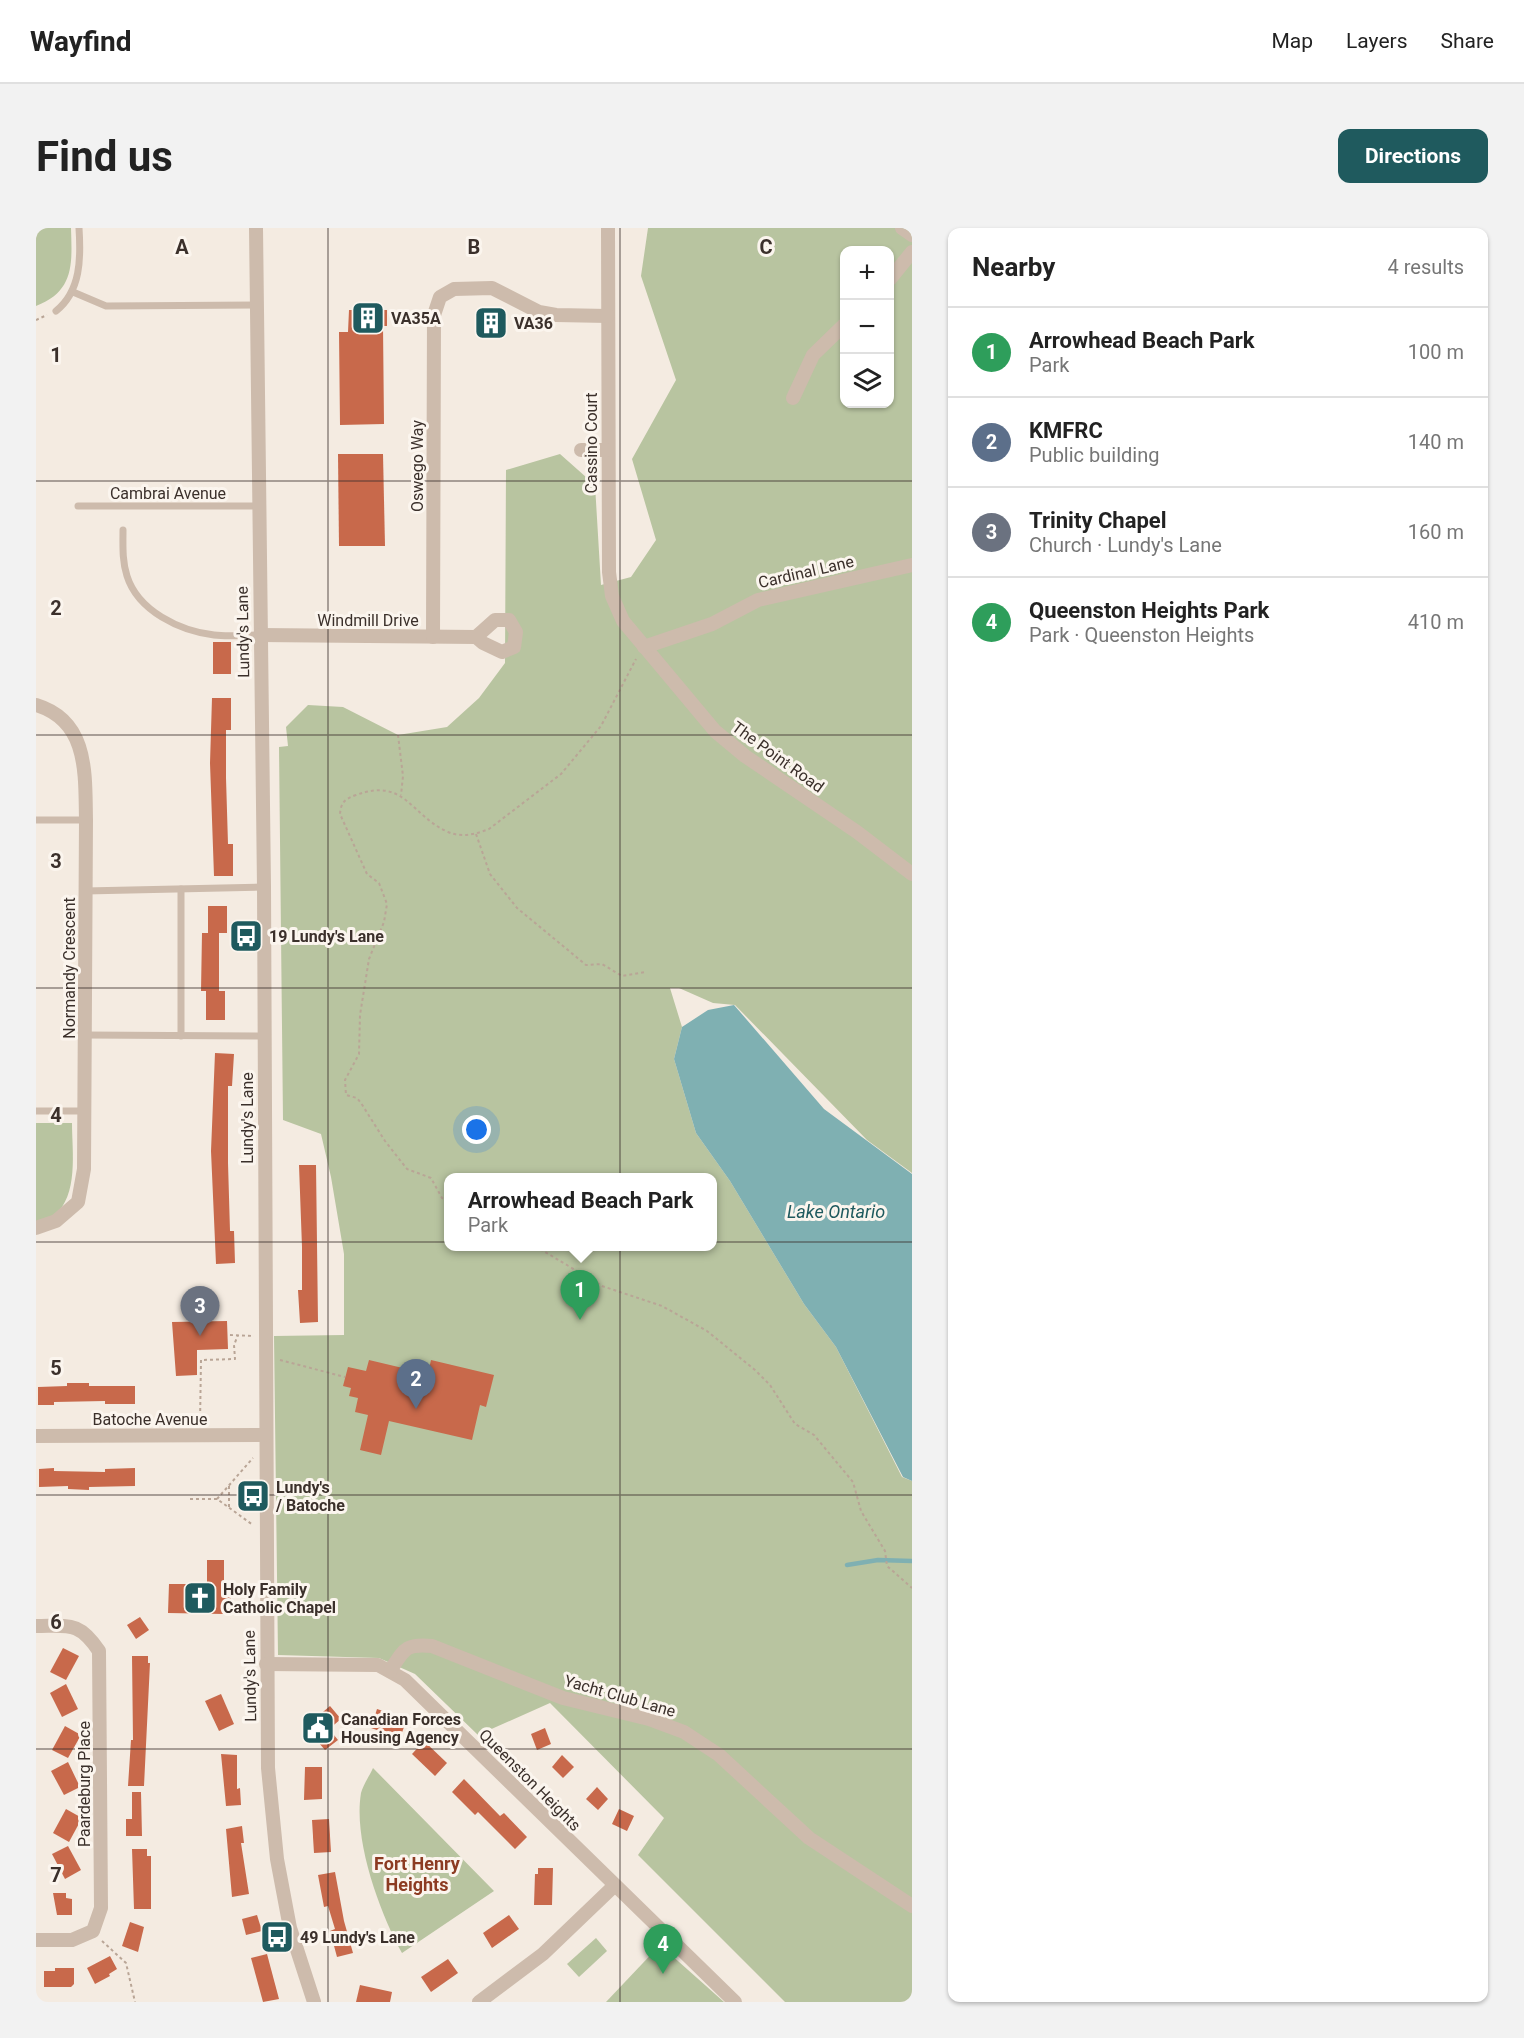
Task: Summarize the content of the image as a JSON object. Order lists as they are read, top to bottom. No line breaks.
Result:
{"streets":{"street":["Cassino Court","Oswego Way","Cardinal Lane","Windmill Drive","Lundy's Lane","The Point Road","Normandy Crescent","Batoche Avenue","Yacht Club Lane","Queenston Heights","Paardeburg Place"],"lane":["Cambrai Avenue"]},"crossings":[["Cassino Court","Oswego Way"],["Cassino Court","Cardinal Lane"],["Cassino Court","The Point Road"],["Oswego Way","Windmill Drive"],["Cambrai Avenue","Lundy's Lane"],["Cardinal Lane","The Point Road"],["Windmill Drive","Lundy's Lane"],["Lundy's Lane","Batoche Avenue"],["Lundy's Lane","Queenston Heights"],["Yacht Club Lane","Queenston Heights"]],"districts":["Fort Henry Heights"],"water":["Lake Ontario"],"places":{"building":["VA35A","VA36"],"bus stop":["19 Lundy's Lane","Lundy's / Batoche","49 Lundy's Lane"],"church":["Holy Family Catholic Chapel"],"public building":["Canadian Forces Housing Agency"]},"page":{"header":"Wayfind","nav":["Map","Layers","Share"],"buttons":"Directions","title":"Find us","heading":["Nearby","4 results"],"map_buttons":["+","−"],"list":[{"mark":"1","name":"Arrowhead Beach Park","note":"Park","value":"100 m"},{"mark":"2","name":"KMFRC","note":"Public building","value":"140 m"},{"mark":"3","name":"Trinity Chapel","note":"Church · Lundy's Lane","value":"160 m"},{"mark":"4","name":"Queenston Heights Park","note":"Park · Queenston Heights","value":"410 m"}],"popup":["Arrowhead Beach Park","Park"],"pins":["1","3","2","4"]},"grid":{"columns":["A","B","C"],"rows":["1","2","3","4","5","6","7"]}}
